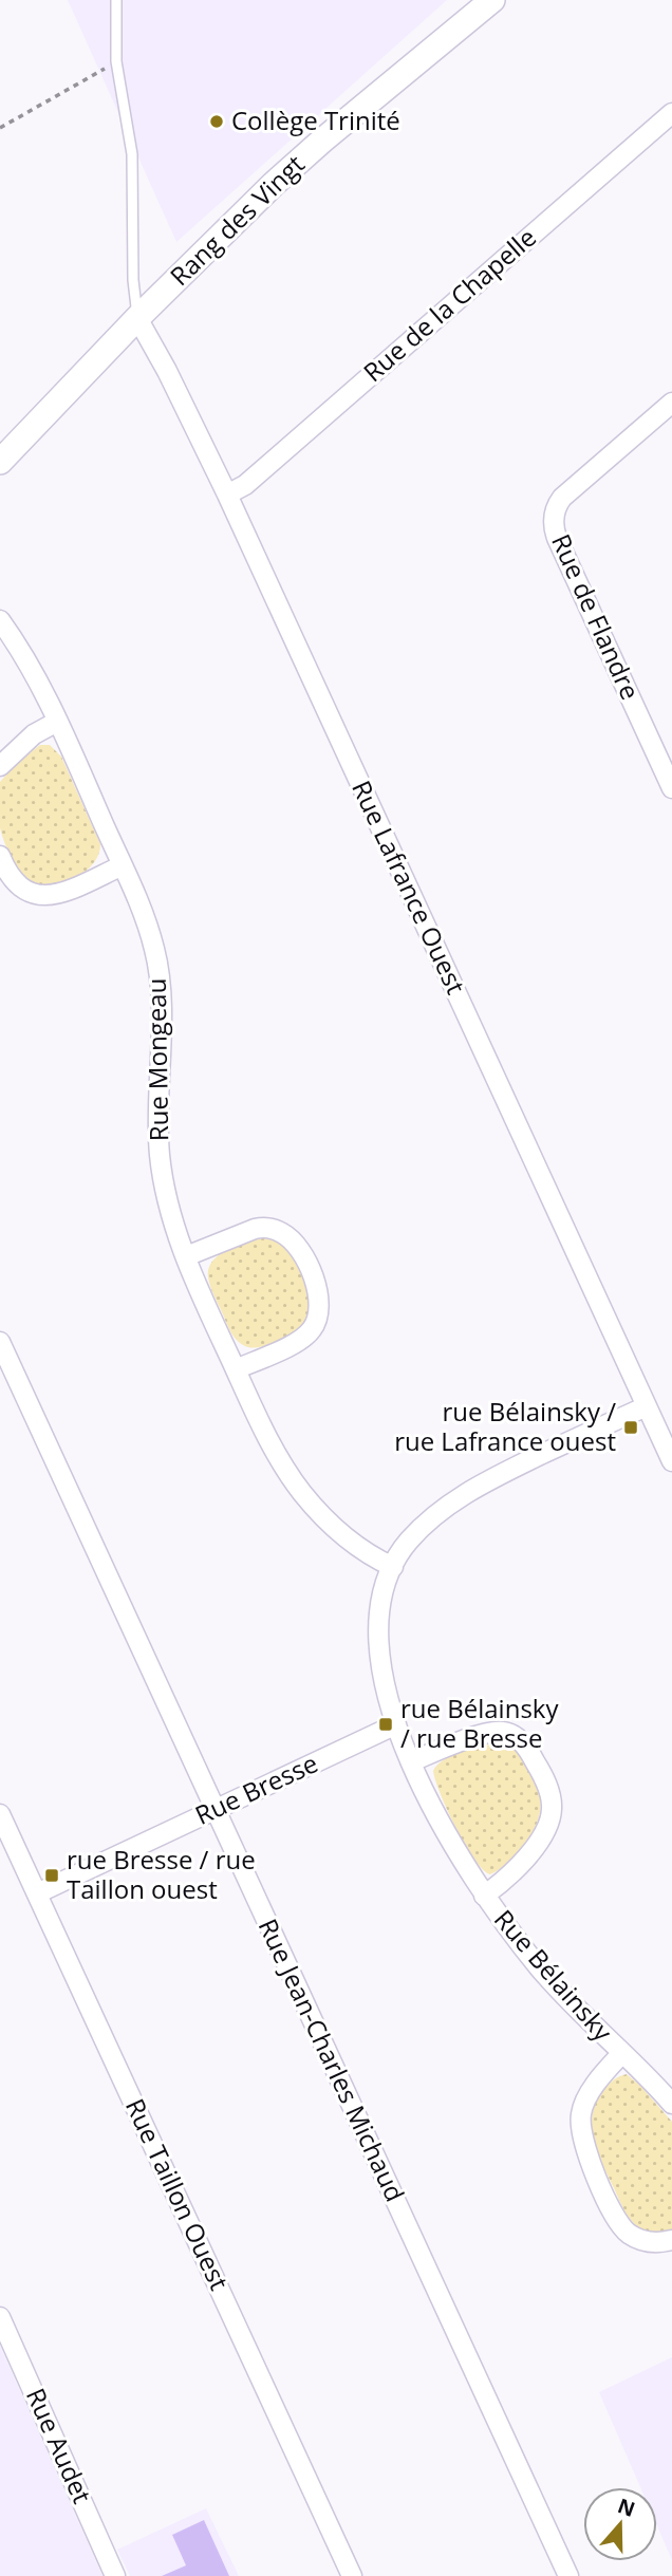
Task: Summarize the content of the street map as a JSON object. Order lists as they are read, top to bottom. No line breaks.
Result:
{"streets":{"street":["Rang des Vingt","Rue de la Chapelle","Rue de Flandre","Rue Lafrance Ouest","Rue Mongeau","Rue Bresse","Rue Bélainsky","Rue Jean-Charles Michaud","Rue Taillon Ouest","Rue Audet"]},"crossings":[["Rang des Vingt","Rue Lafrance Ouest"],["Rue de la Chapelle","Rue Lafrance Ouest"],["Rue Lafrance Ouest","Rue Bélainsky"],["Rue Mongeau","Rue Bélainsky"],["Rue Bresse","Rue Bélainsky"],["Rue Bresse","Rue Jean-Charles Michaud"],["Rue Bresse","Rue Taillon Ouest"]],"places":{"other":["Collège Trinité"],"transit":["rue Bélainsky / rue Lafrance ouest","rue Bélainsky / rue Bresse","rue Bresse / rue Taillon ouest"]},"north":"top"}
